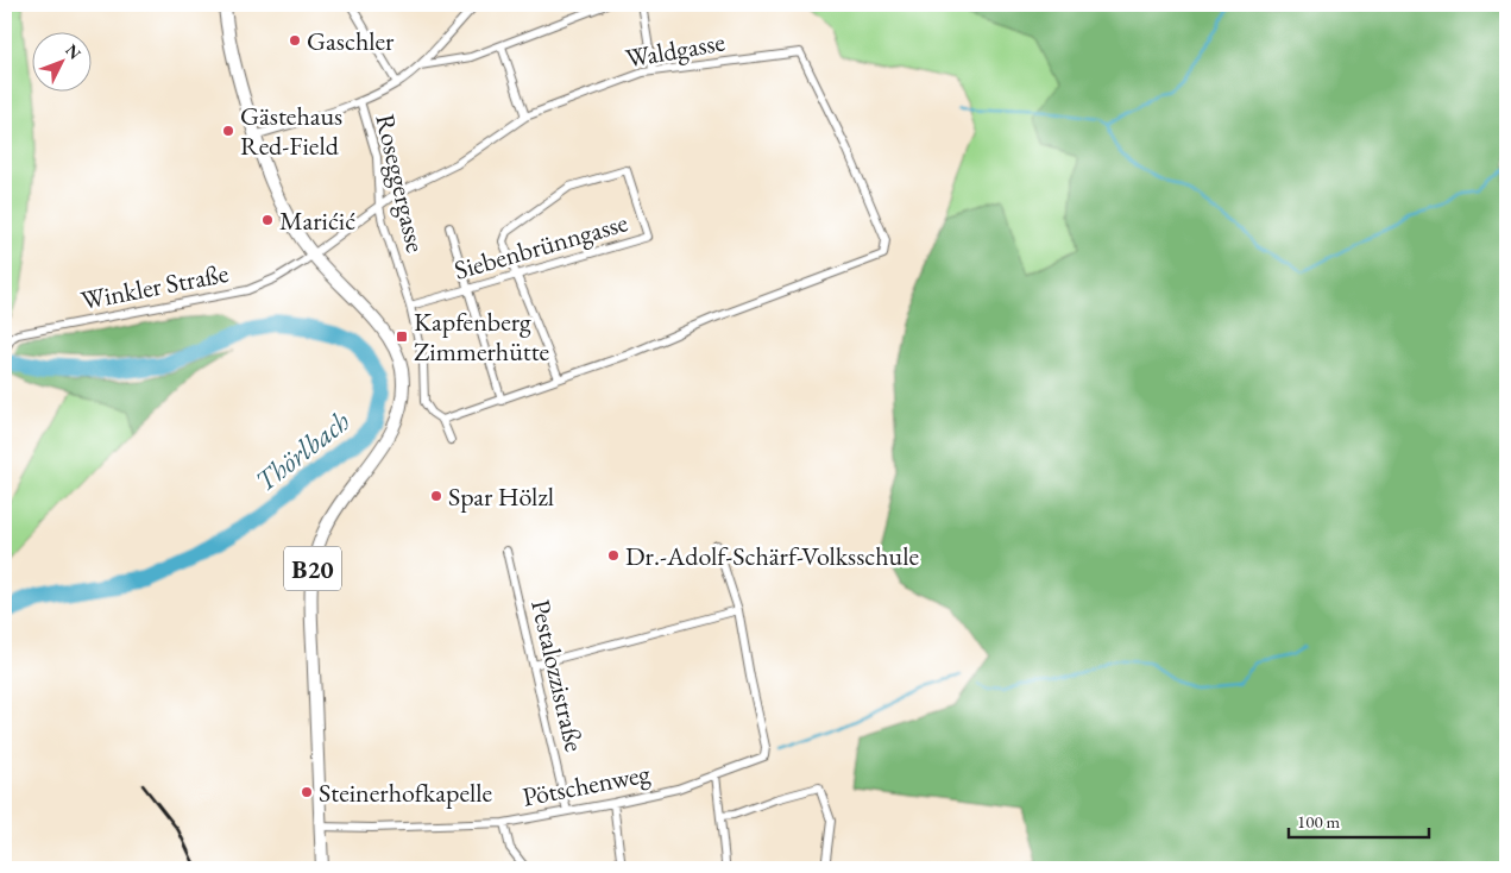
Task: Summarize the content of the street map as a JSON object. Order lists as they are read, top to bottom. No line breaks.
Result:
{"streets":{"main road":["B20"],"street":["Waldgasse","Roseggergasse","Siebenbrünngasse","Winkler Straße","Pestalozzistraße","Pötschenweg"]},"crossings":[["Waldgasse","Roseggergasse"],["Waldgasse","Winkler Straße"],["Waldgasse","B20"],["Roseggergasse","Siebenbrünngasse"],["Winkler Straße","B20"],["B20","Pötschenweg"],["Pestalozzistraße","Pötschenweg"]],"water":["Thörlbach"],"places":{"other":["Gaschler","Gästehaus Red-Field","Marićić","Spar Hölzl","Dr.-Adolf-Schärf-Volksschule","Steinerhofkapelle"],"transit":["Kapfenberg Zimmerhütte"]},"scale_bar":"100 m","north":"top right"}
